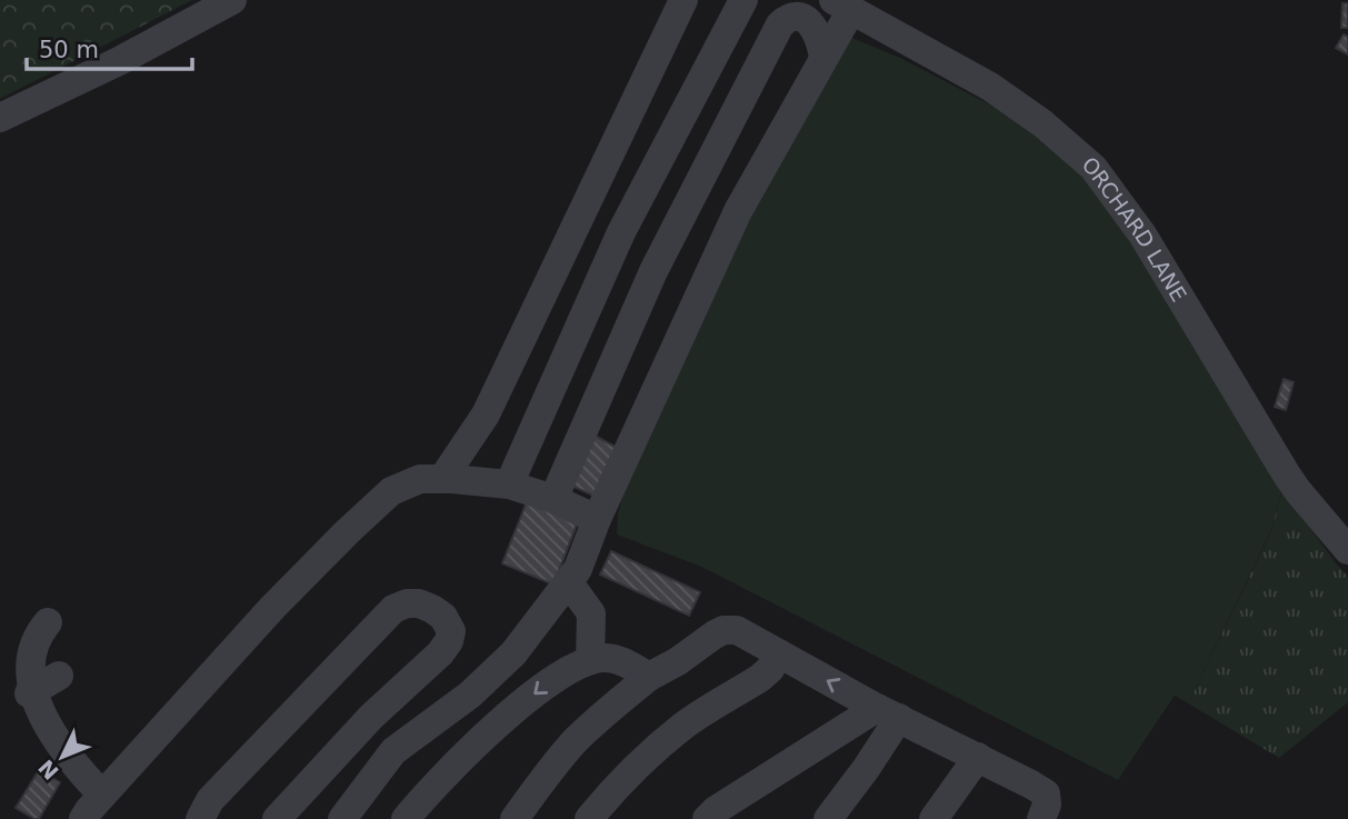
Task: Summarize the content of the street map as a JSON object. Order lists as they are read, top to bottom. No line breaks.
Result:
{"streets":{"street":["ORCHARD LANE"]},"scale_bar":"50 m","north":"bottom left"}
